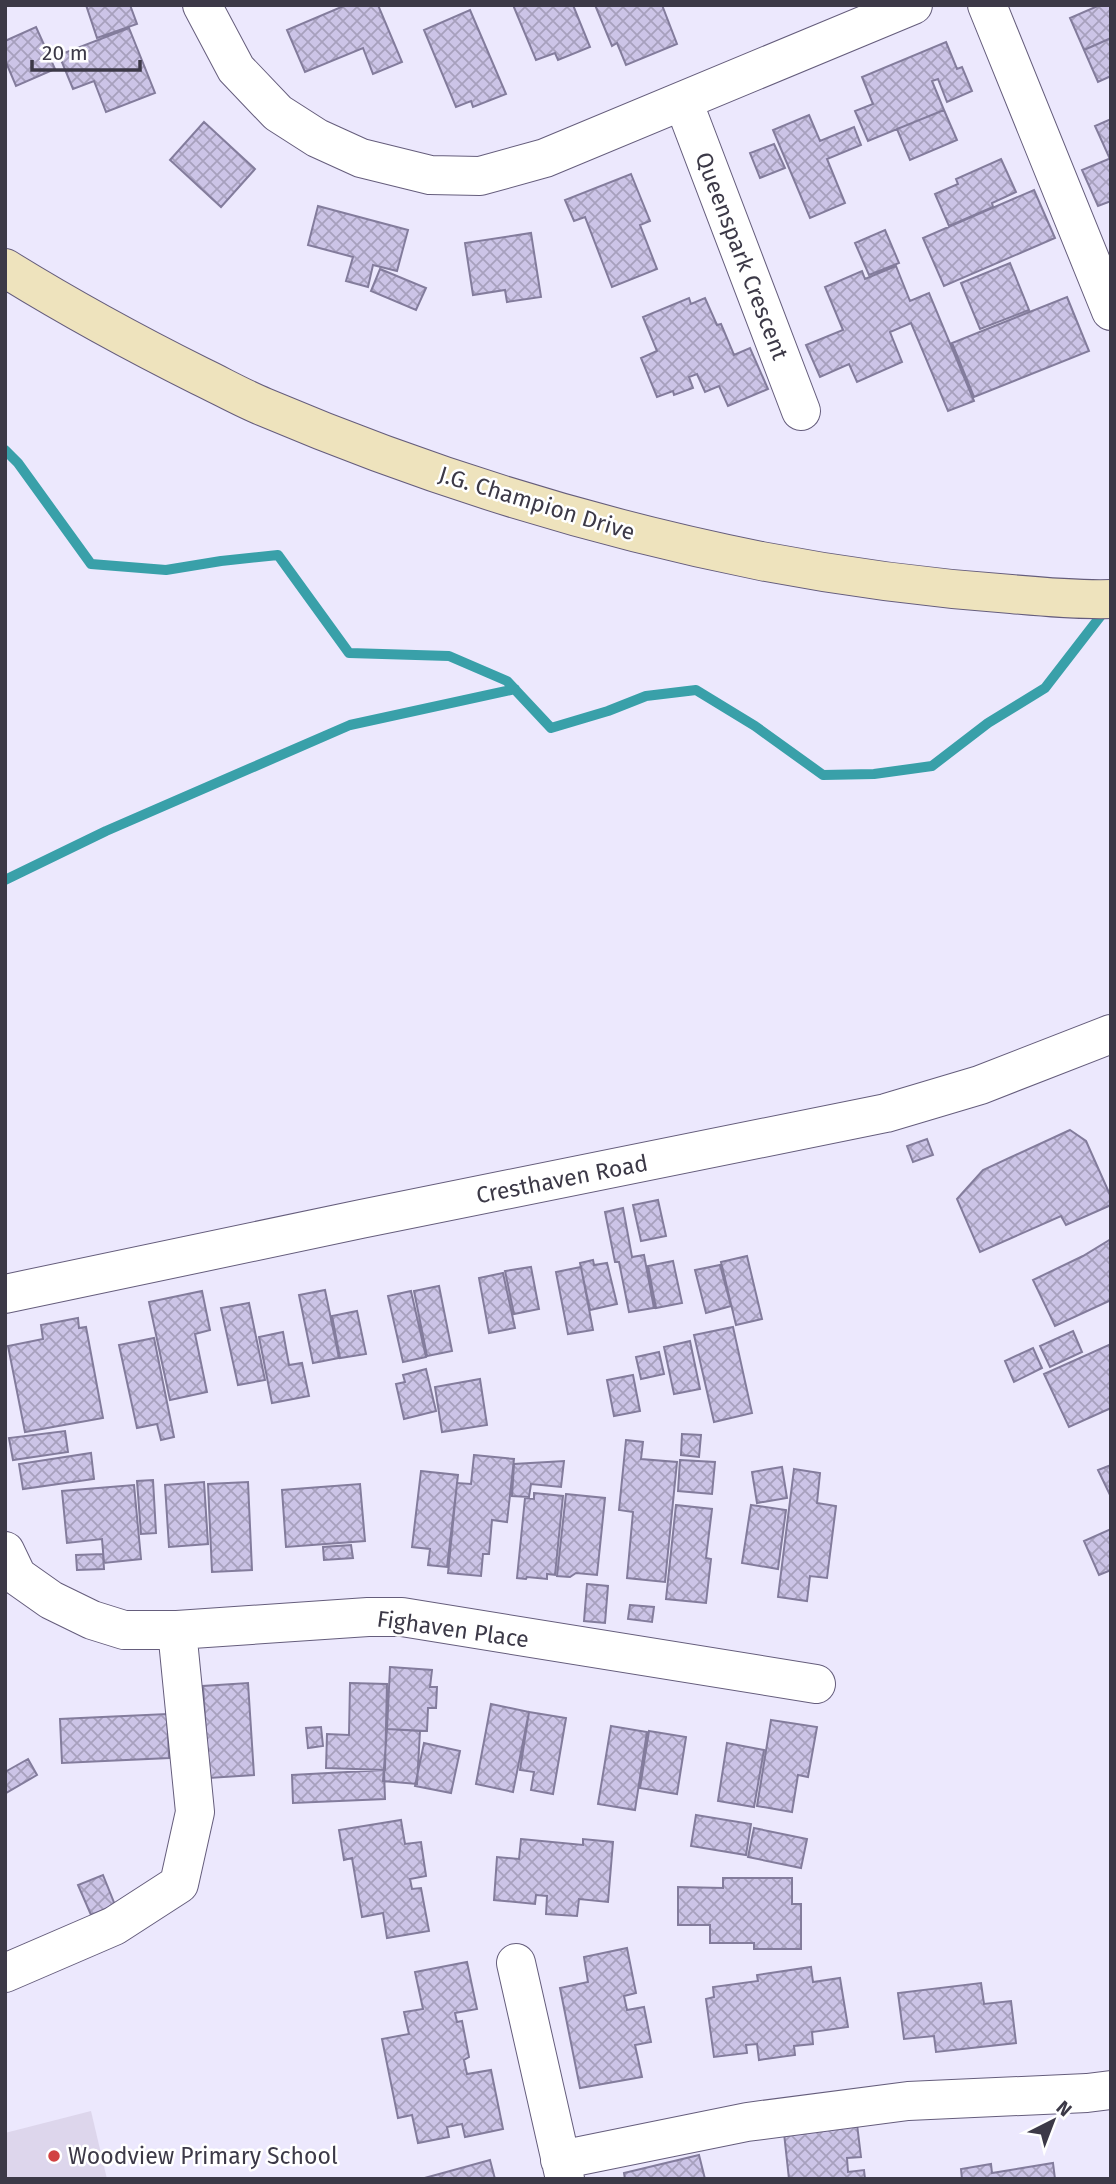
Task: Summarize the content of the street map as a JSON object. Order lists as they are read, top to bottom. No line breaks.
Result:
{"streets":{"main road":["J.G. Champion Drive"],"street":["Queenspark Crescent","Cresthaven Road","Fighaven Place"]},"places":["Woodview Primary School"],"scale_bar":"20 m","north":"top right"}
